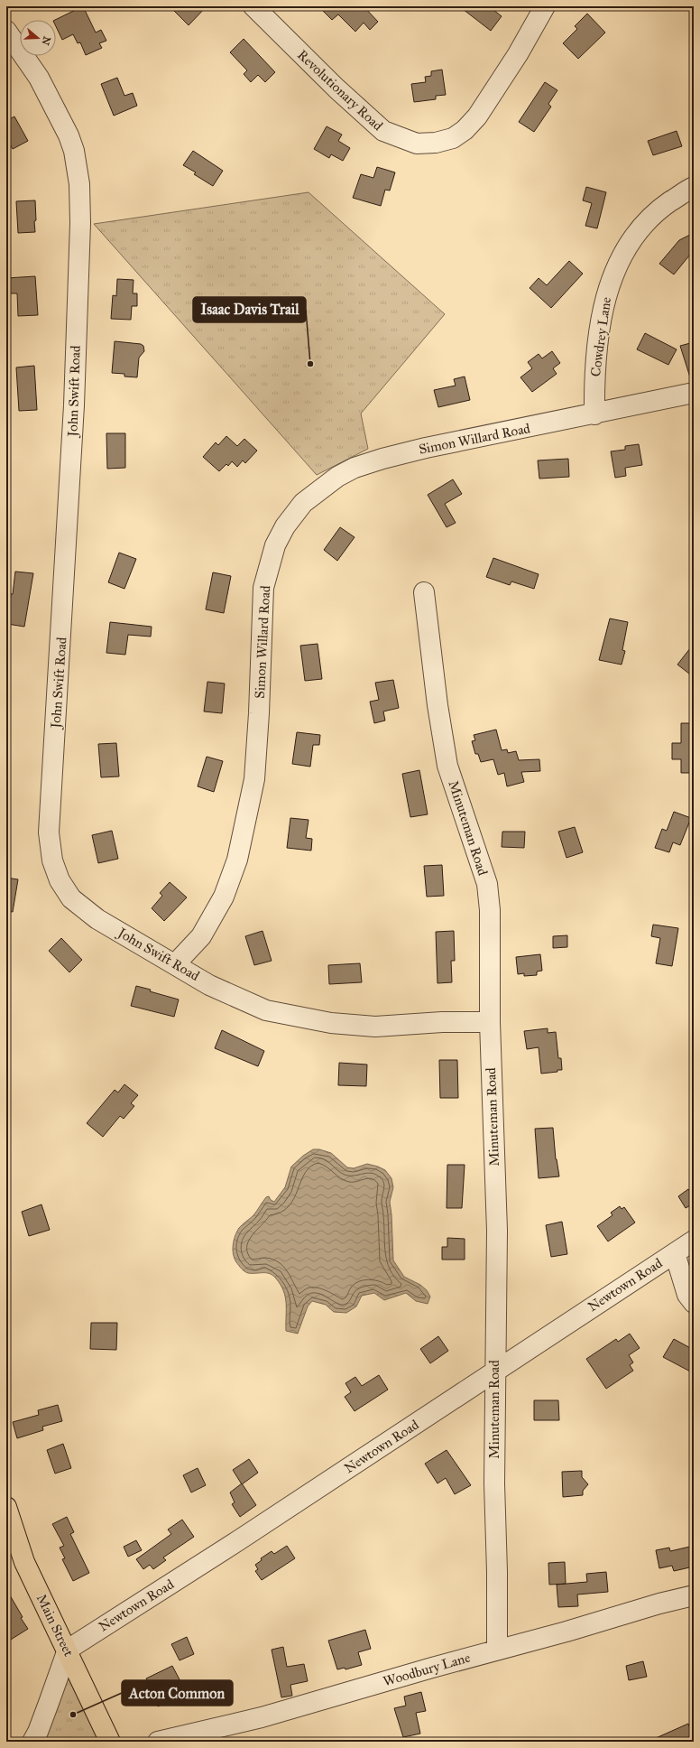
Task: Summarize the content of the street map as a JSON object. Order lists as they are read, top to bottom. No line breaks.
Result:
{"streets":{"main road":["Main Street"],"street":["Revolutionary Road","Cowdrey Lane","John Swift Road","Simon Willard Road","Minuteman Road","Newtown Road","Woodbury Lane"]},"crossings":[["Cowdrey Lane","Simon Willard Road"],["John Swift Road","Simon Willard Road"],["John Swift Road","Minuteman Road"],["Minuteman Road","Newtown Road"],["Minuteman Road","Woodbury Lane"],["Newtown Road","Main Street"]],"places":["Isaac Davis Trail","Acton Common"],"north":"right"}
